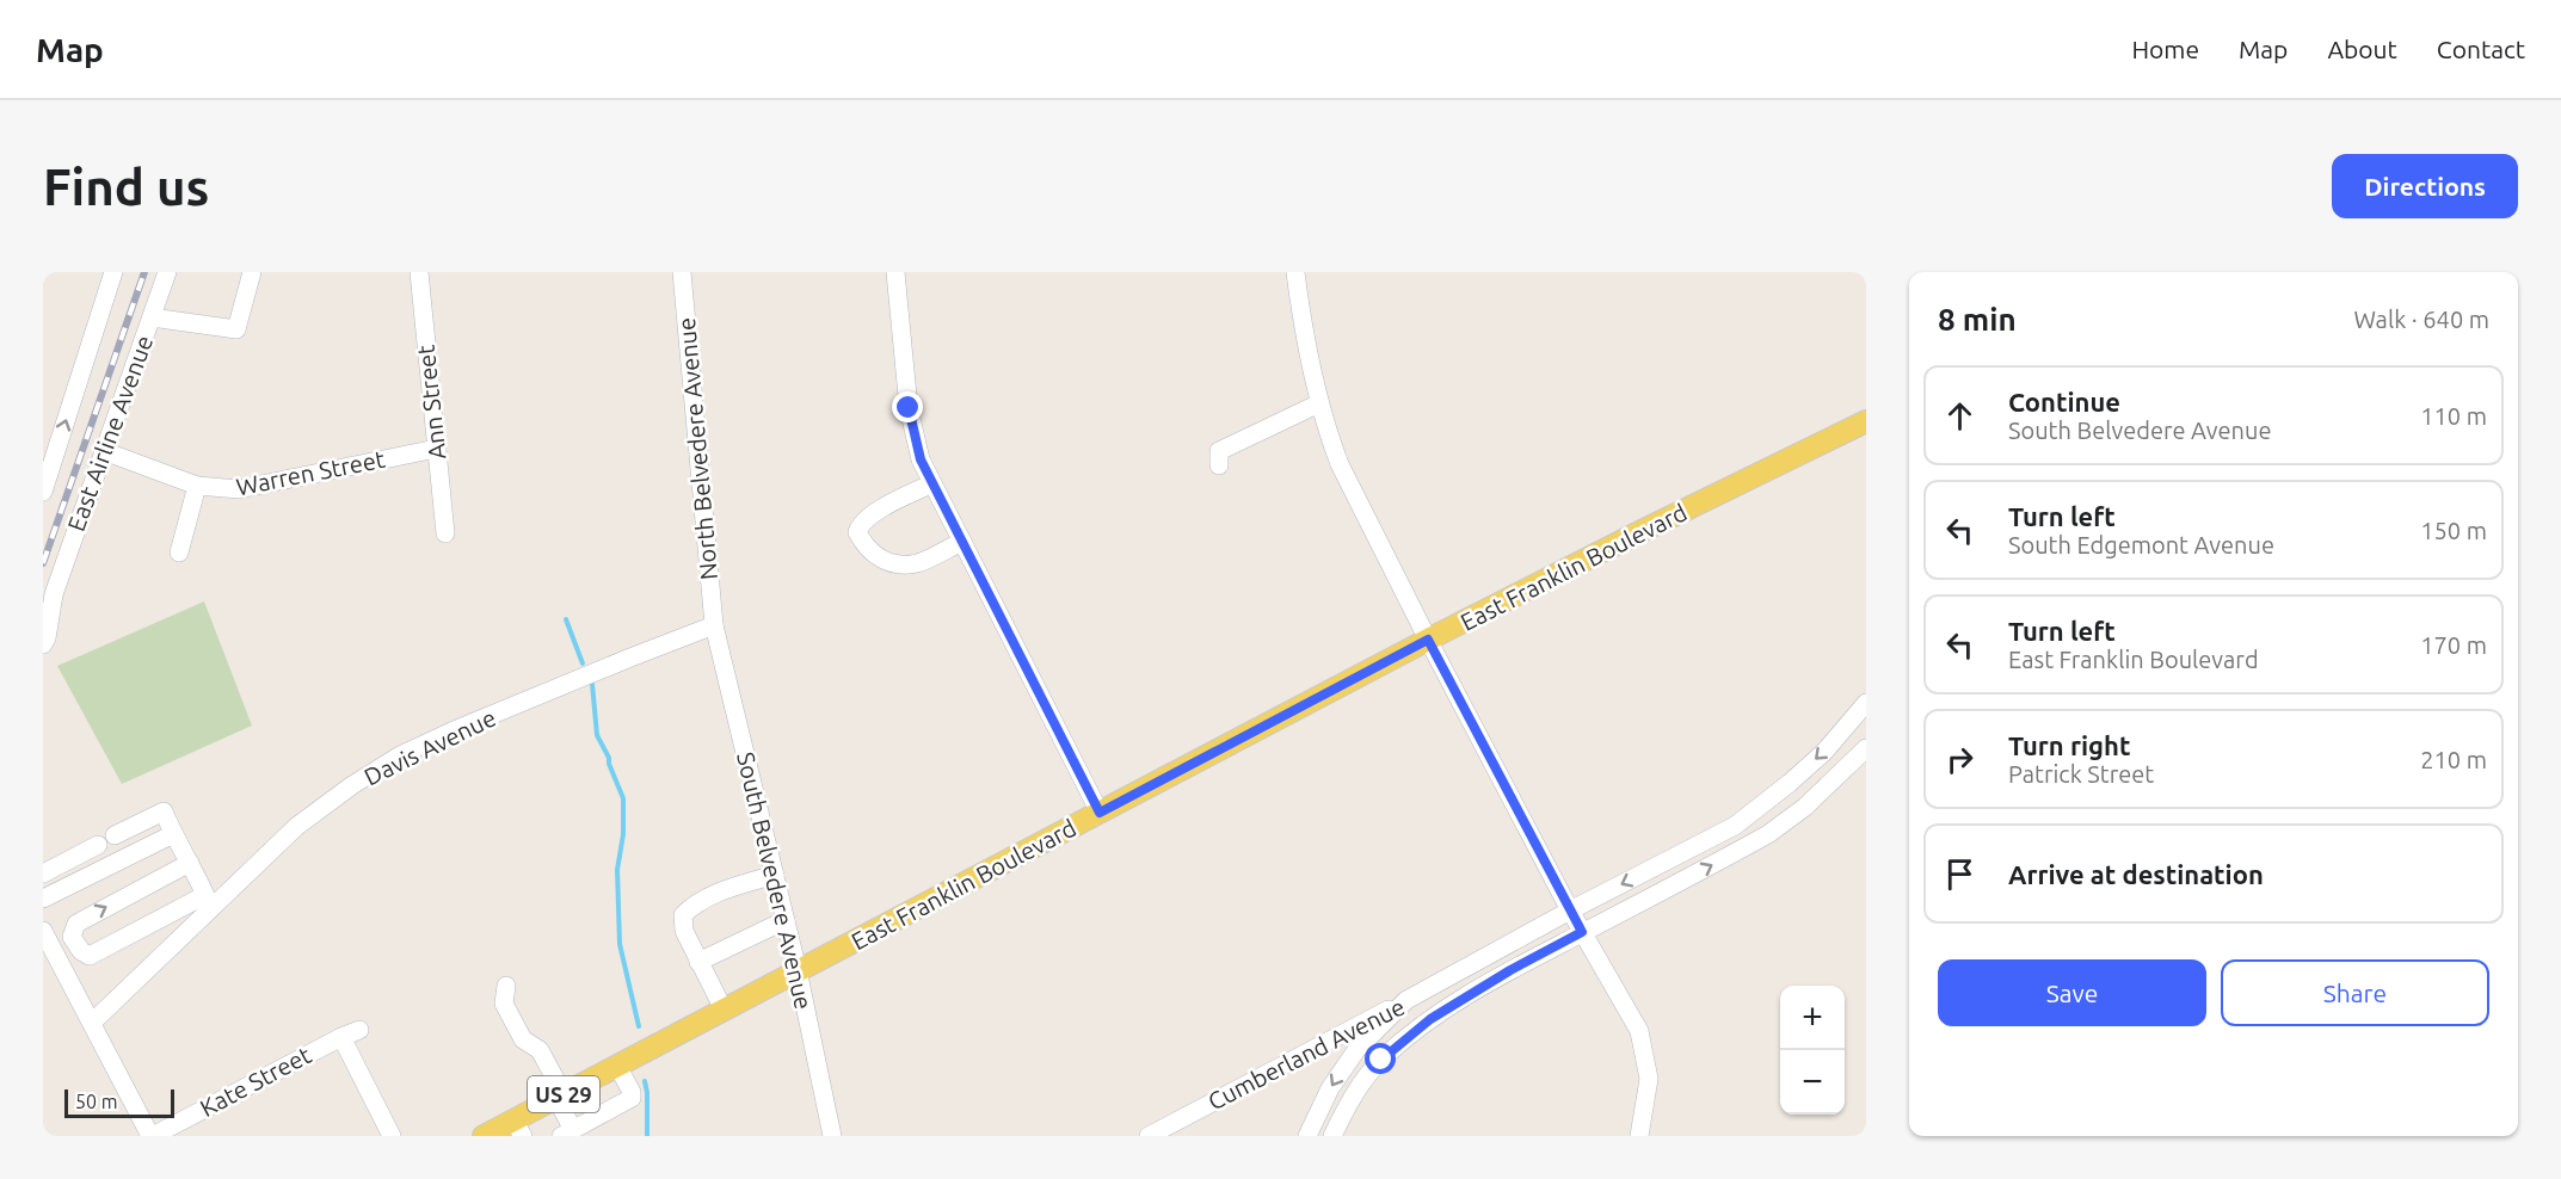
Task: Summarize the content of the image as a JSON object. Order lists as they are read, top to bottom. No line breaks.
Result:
{"streets":{"main road":["East Franklin Boulevard","US 29"],"street":["Ann Street","East Airline Avenue","North Belvedere Avenue","Warren Street","Davis Avenue","South Belvedere Avenue","Cumberland Avenue","Kate Street"]},"crossings":[["Ann Street","Warren Street"],["East Airline Avenue","Warren Street"],["North Belvedere Avenue","Davis Avenue"],["North Belvedere Avenue","South Belvedere Avenue"],["East Franklin Boulevard","South Belvedere Avenue"],["Davis Avenue","South Belvedere Avenue"]],"scale_bar":"50 m","page":{"header":"Map","nav":["Home","Map","About","Contact"],"buttons":["Directions",["Save","Share"]],"title":"Find us","heading":["8 min","Walk · 640 m"],"list":[["Continue","South Belvedere Avenue","110 m"],["Turn left","South Edgemont Avenue","150 m"],["Turn left","East Franklin Boulevard","170 m"],["Turn right","Patrick Street","210 m"],"Arrive at destination"],"map_buttons":["+","−"],"scale":"50 m"}}
